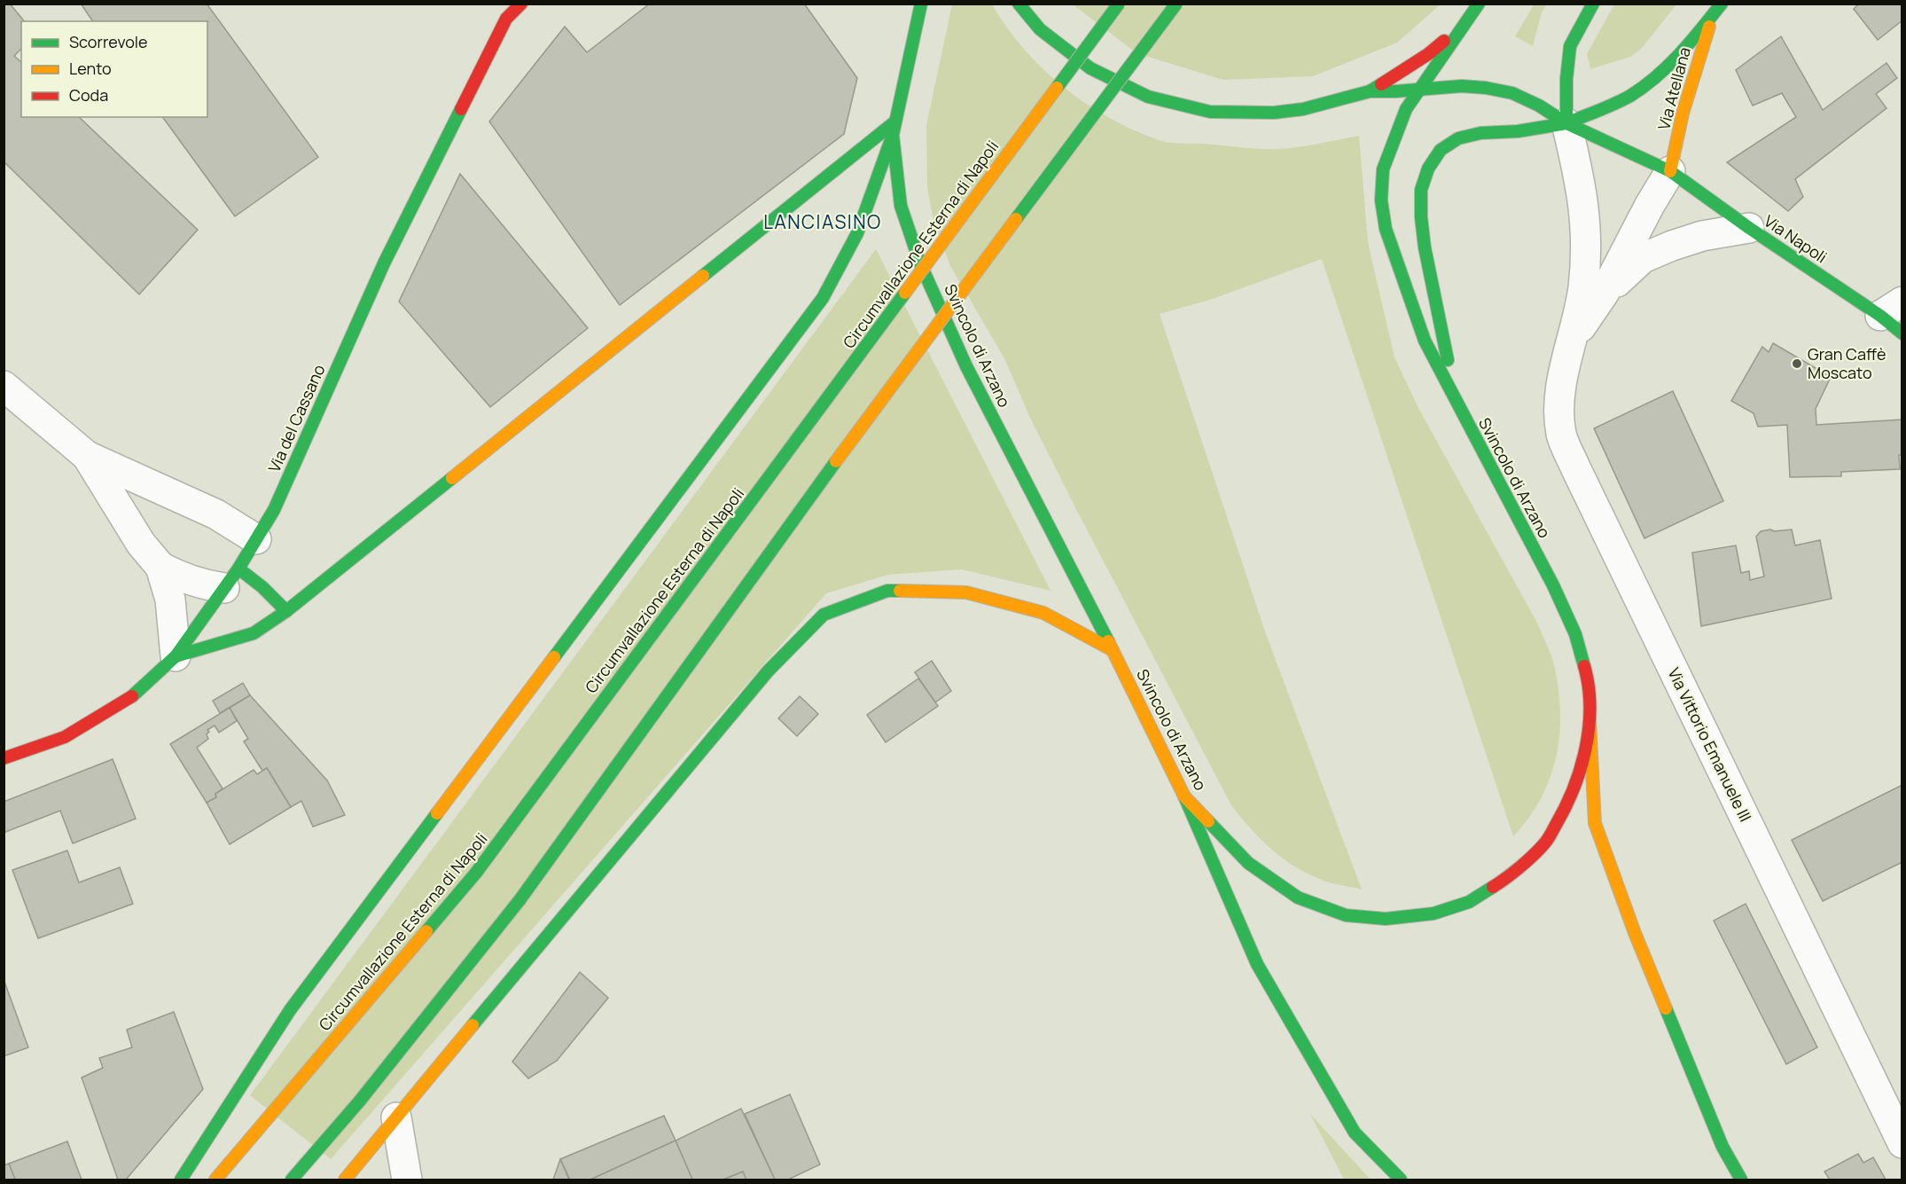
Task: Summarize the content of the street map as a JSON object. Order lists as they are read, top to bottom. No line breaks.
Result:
{"streets":{"main road":["Via Atellana","Via Napoli","Circumvallazione Esterna di Napoli","Svincolo di Arzano","Via del Cassano"],"street":["Via Vittorio Emanuele III"]},"crossings":[["Via Atellana","Via Napoli"],["Via Atellana","Svincolo di Arzano"],["Via Atellana","Via Vittorio Emanuele III"],["Via Napoli","Via Vittorio Emanuele III"]],"districts":["LANCIASINO"],"places":["Gran Caffè Moscato"],"legend":["Scorrevole","Lento","Coda"]}
